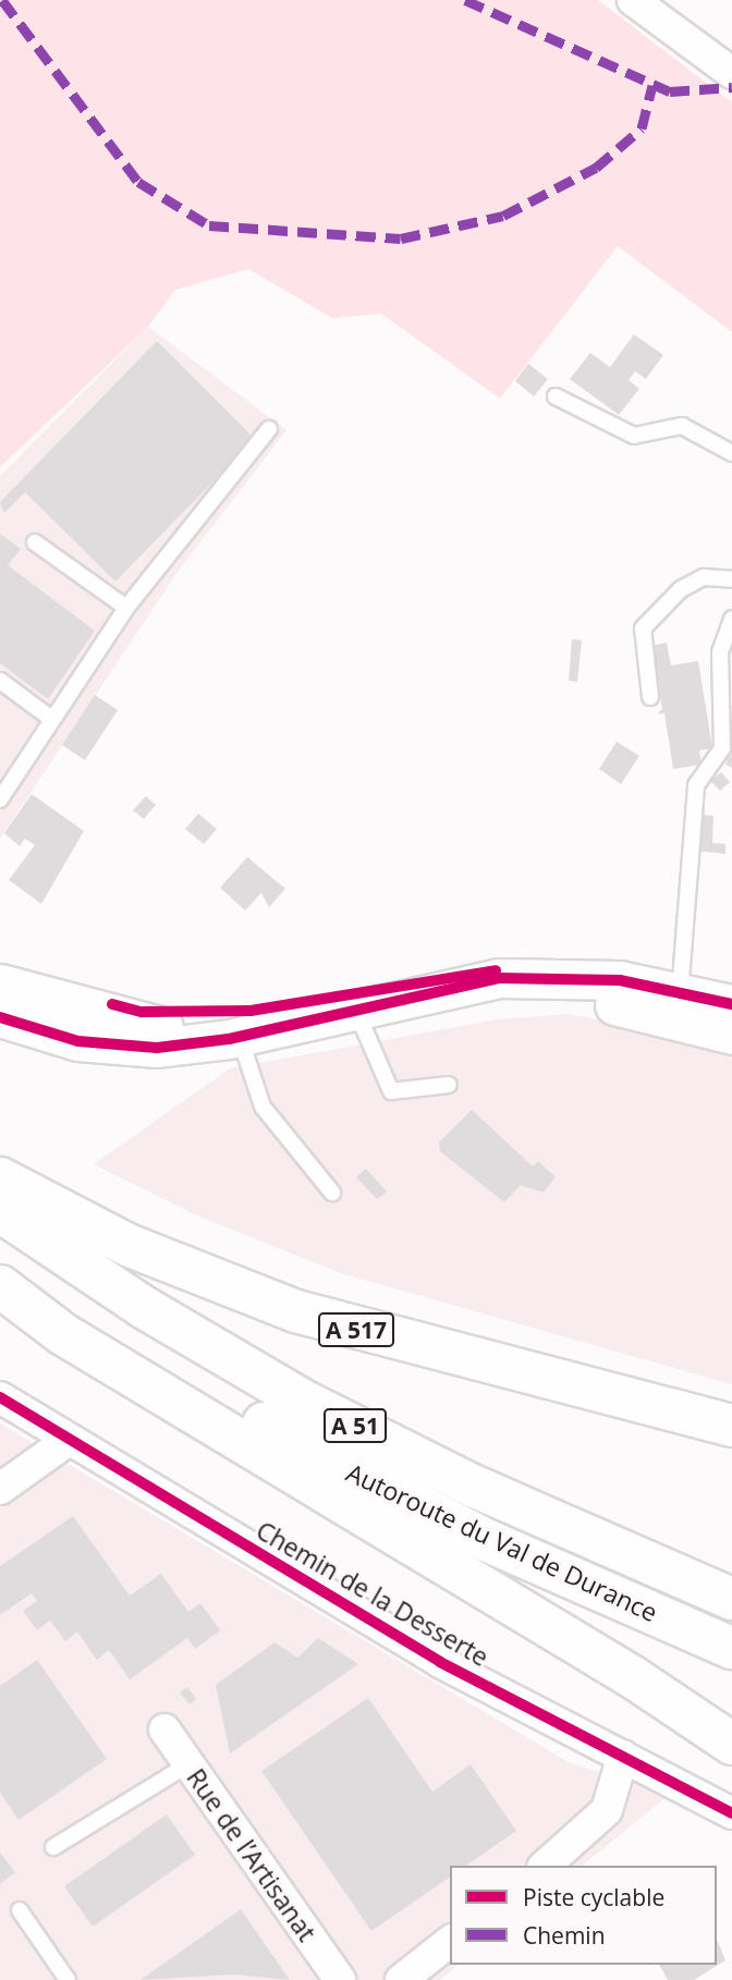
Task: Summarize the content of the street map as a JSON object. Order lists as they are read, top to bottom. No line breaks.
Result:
{"streets":{"highway":["A 517","A 51","Autoroute du Val de Durance"],"street":["Chemin de la Desserte","Rue de l’Artisanat"]},"legend":["Piste cyclable","Chemin"]}
